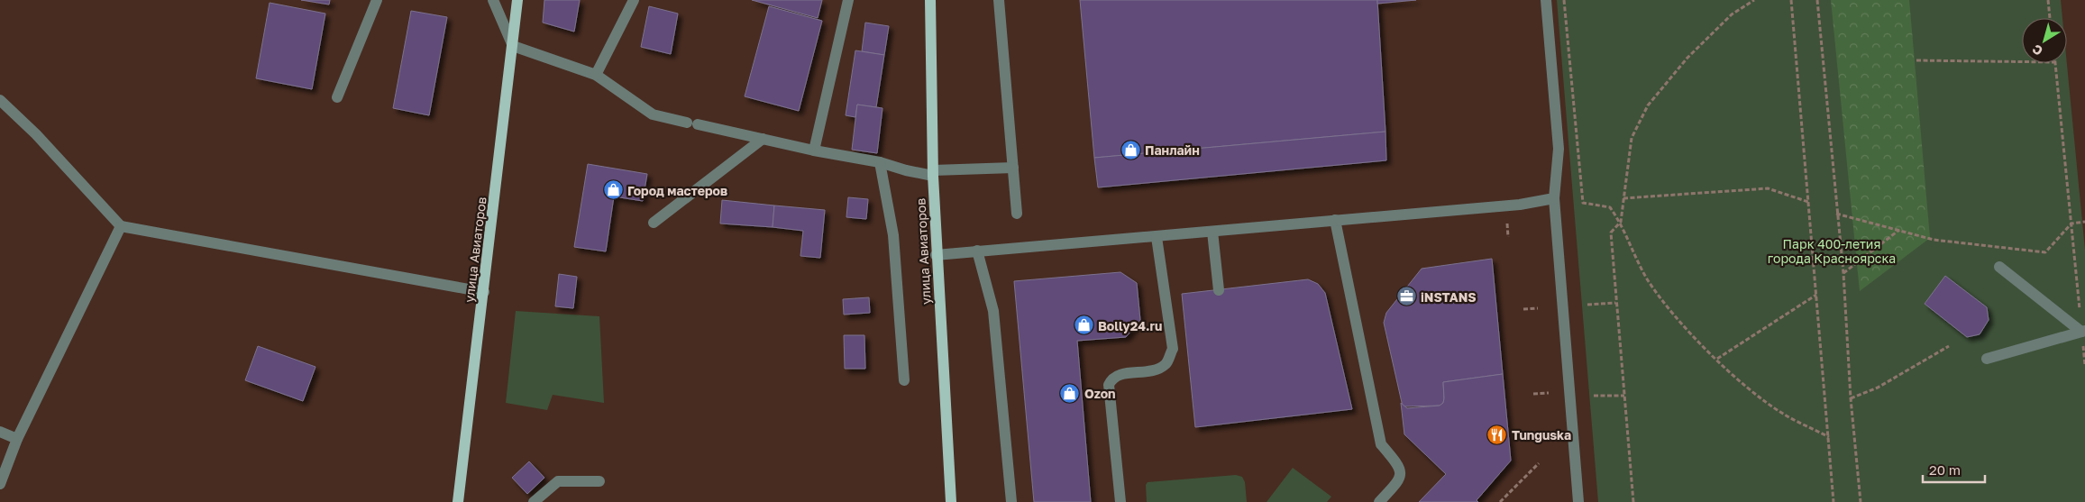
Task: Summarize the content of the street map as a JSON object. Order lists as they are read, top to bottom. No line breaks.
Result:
{"streets":{"main road":["улица Авиаторов"]},"parks":["Парк 400-летия города Красноярска"],"places":{"shop":["Панлайн","Город мастеров","Bolly24.ru","Ozon"],"office":["iNSTANS"],"restaurant":["Tunguska"]},"scale_bar":"20 m","north":"bottom left"}
